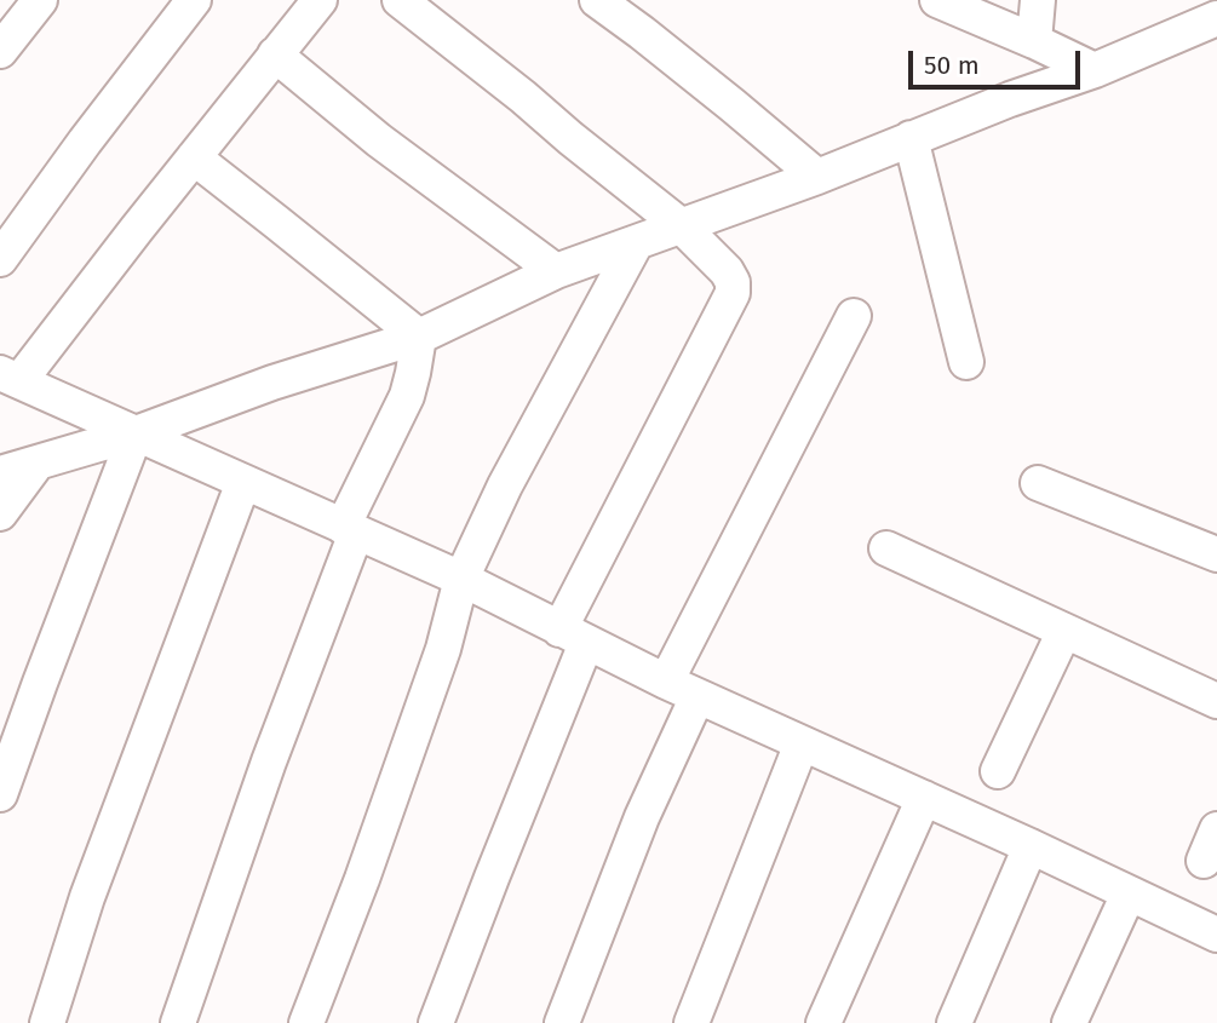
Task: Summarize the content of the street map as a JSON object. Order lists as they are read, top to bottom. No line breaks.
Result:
{"scale_bar":"50 m"}
